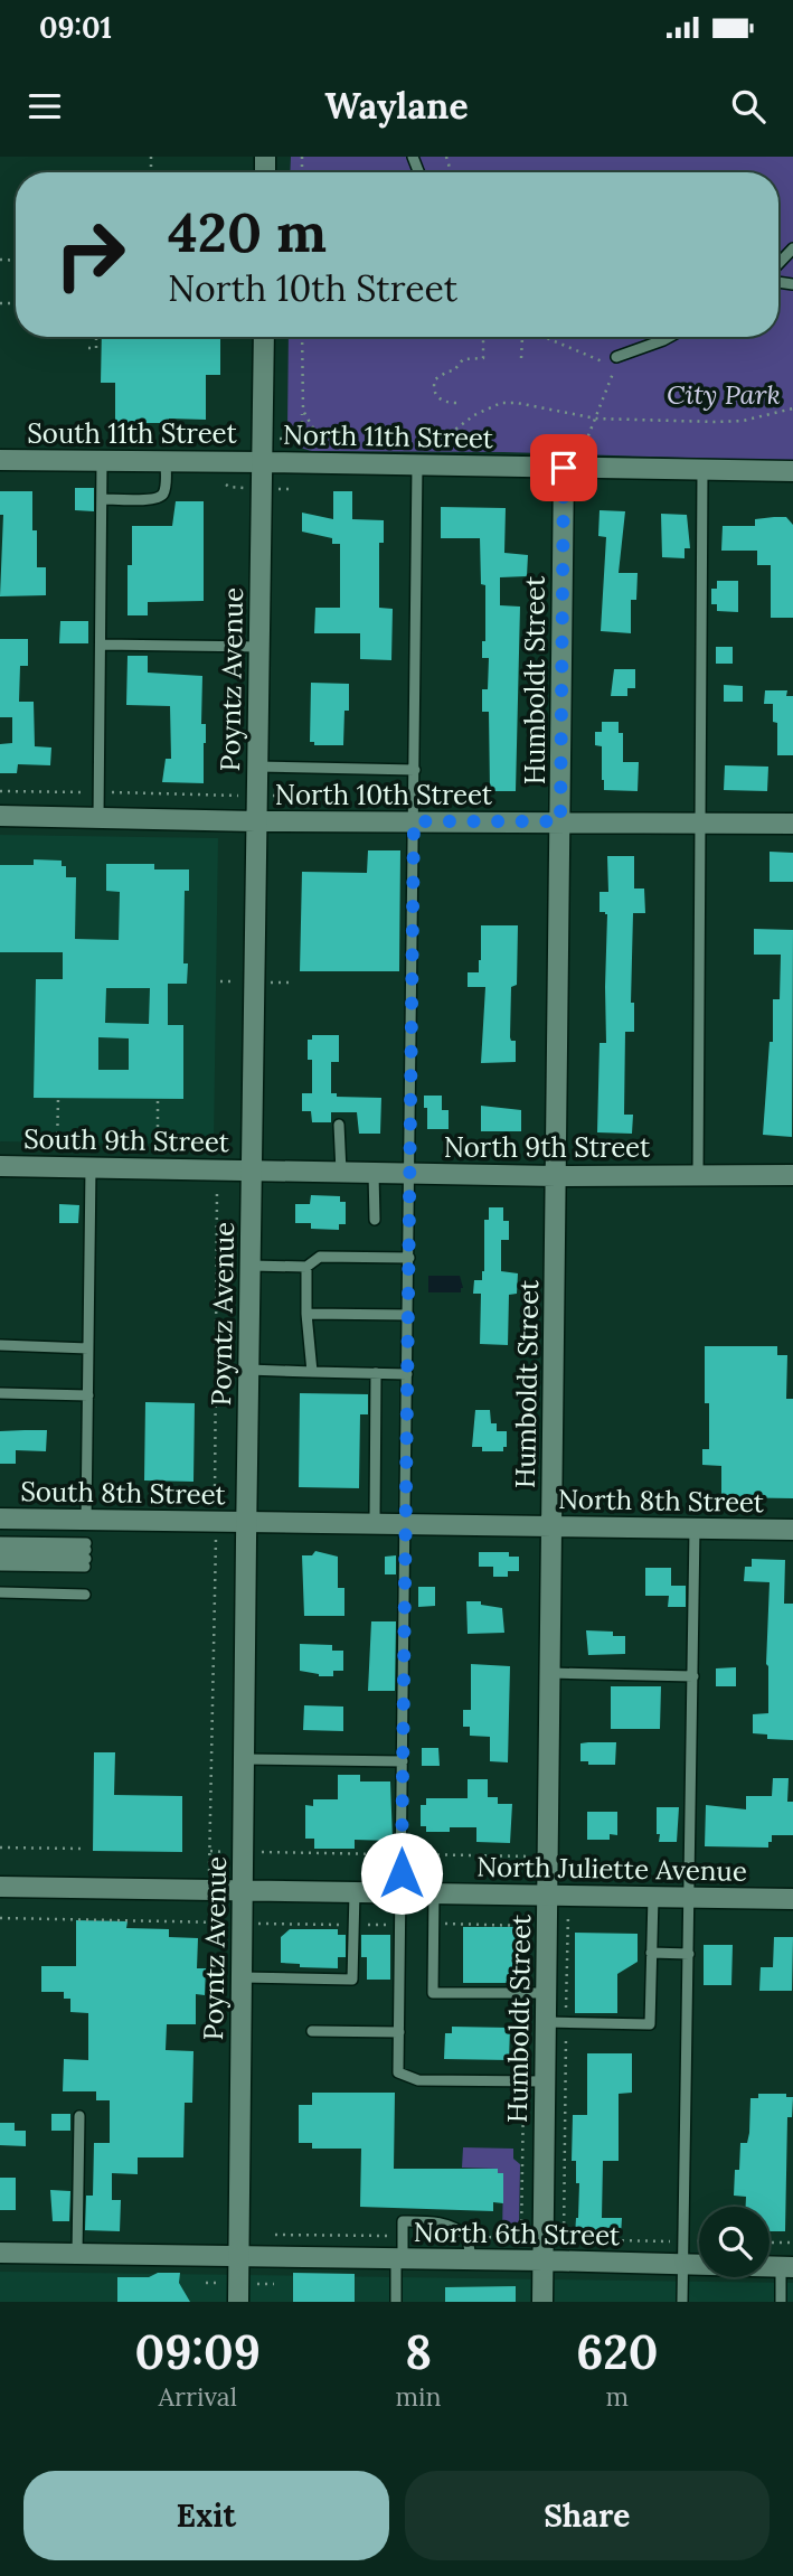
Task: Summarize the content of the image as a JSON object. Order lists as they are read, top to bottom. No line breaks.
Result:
{"streets":{"street":["South 11th Street","North 11th Street","Poyntz Avenue","Humboldt Street","North 10th Street","South 9th Street","North 9th Street","South 8th Street","North 8th Street","North Juliette Avenue","North 6th Street"]},"crossings":[["South 11th Street","North 11th Street"],["South 11th Street","Poyntz Avenue"],["North 11th Street","Poyntz Avenue"],["North 11th Street","Humboldt Street"],["Poyntz Avenue","North 10th Street"],["Poyntz Avenue","South 9th Street"],["Poyntz Avenue","North 9th Street"],["Poyntz Avenue","South 8th Street"],["Poyntz Avenue","North 8th Street"],["Poyntz Avenue","North Juliette Avenue"],["Poyntz Avenue","North 6th Street"],["Humboldt Street","North 10th Street"],["Humboldt Street","North 9th Street"],["Humboldt Street","North 8th Street"],["Humboldt Street","North Juliette Avenue"],["Humboldt Street","North 6th Street"],["South 9th Street","North 9th Street"],["South 8th Street","North 8th Street"]],"parks":["City Park"],"page":{"status":"09:01","header":"Waylane","turn":["420 m","North 10th Street"],"eta":["09:09","Arrival","8","min","620","m"],"buttons":["Exit","Share"]}}
